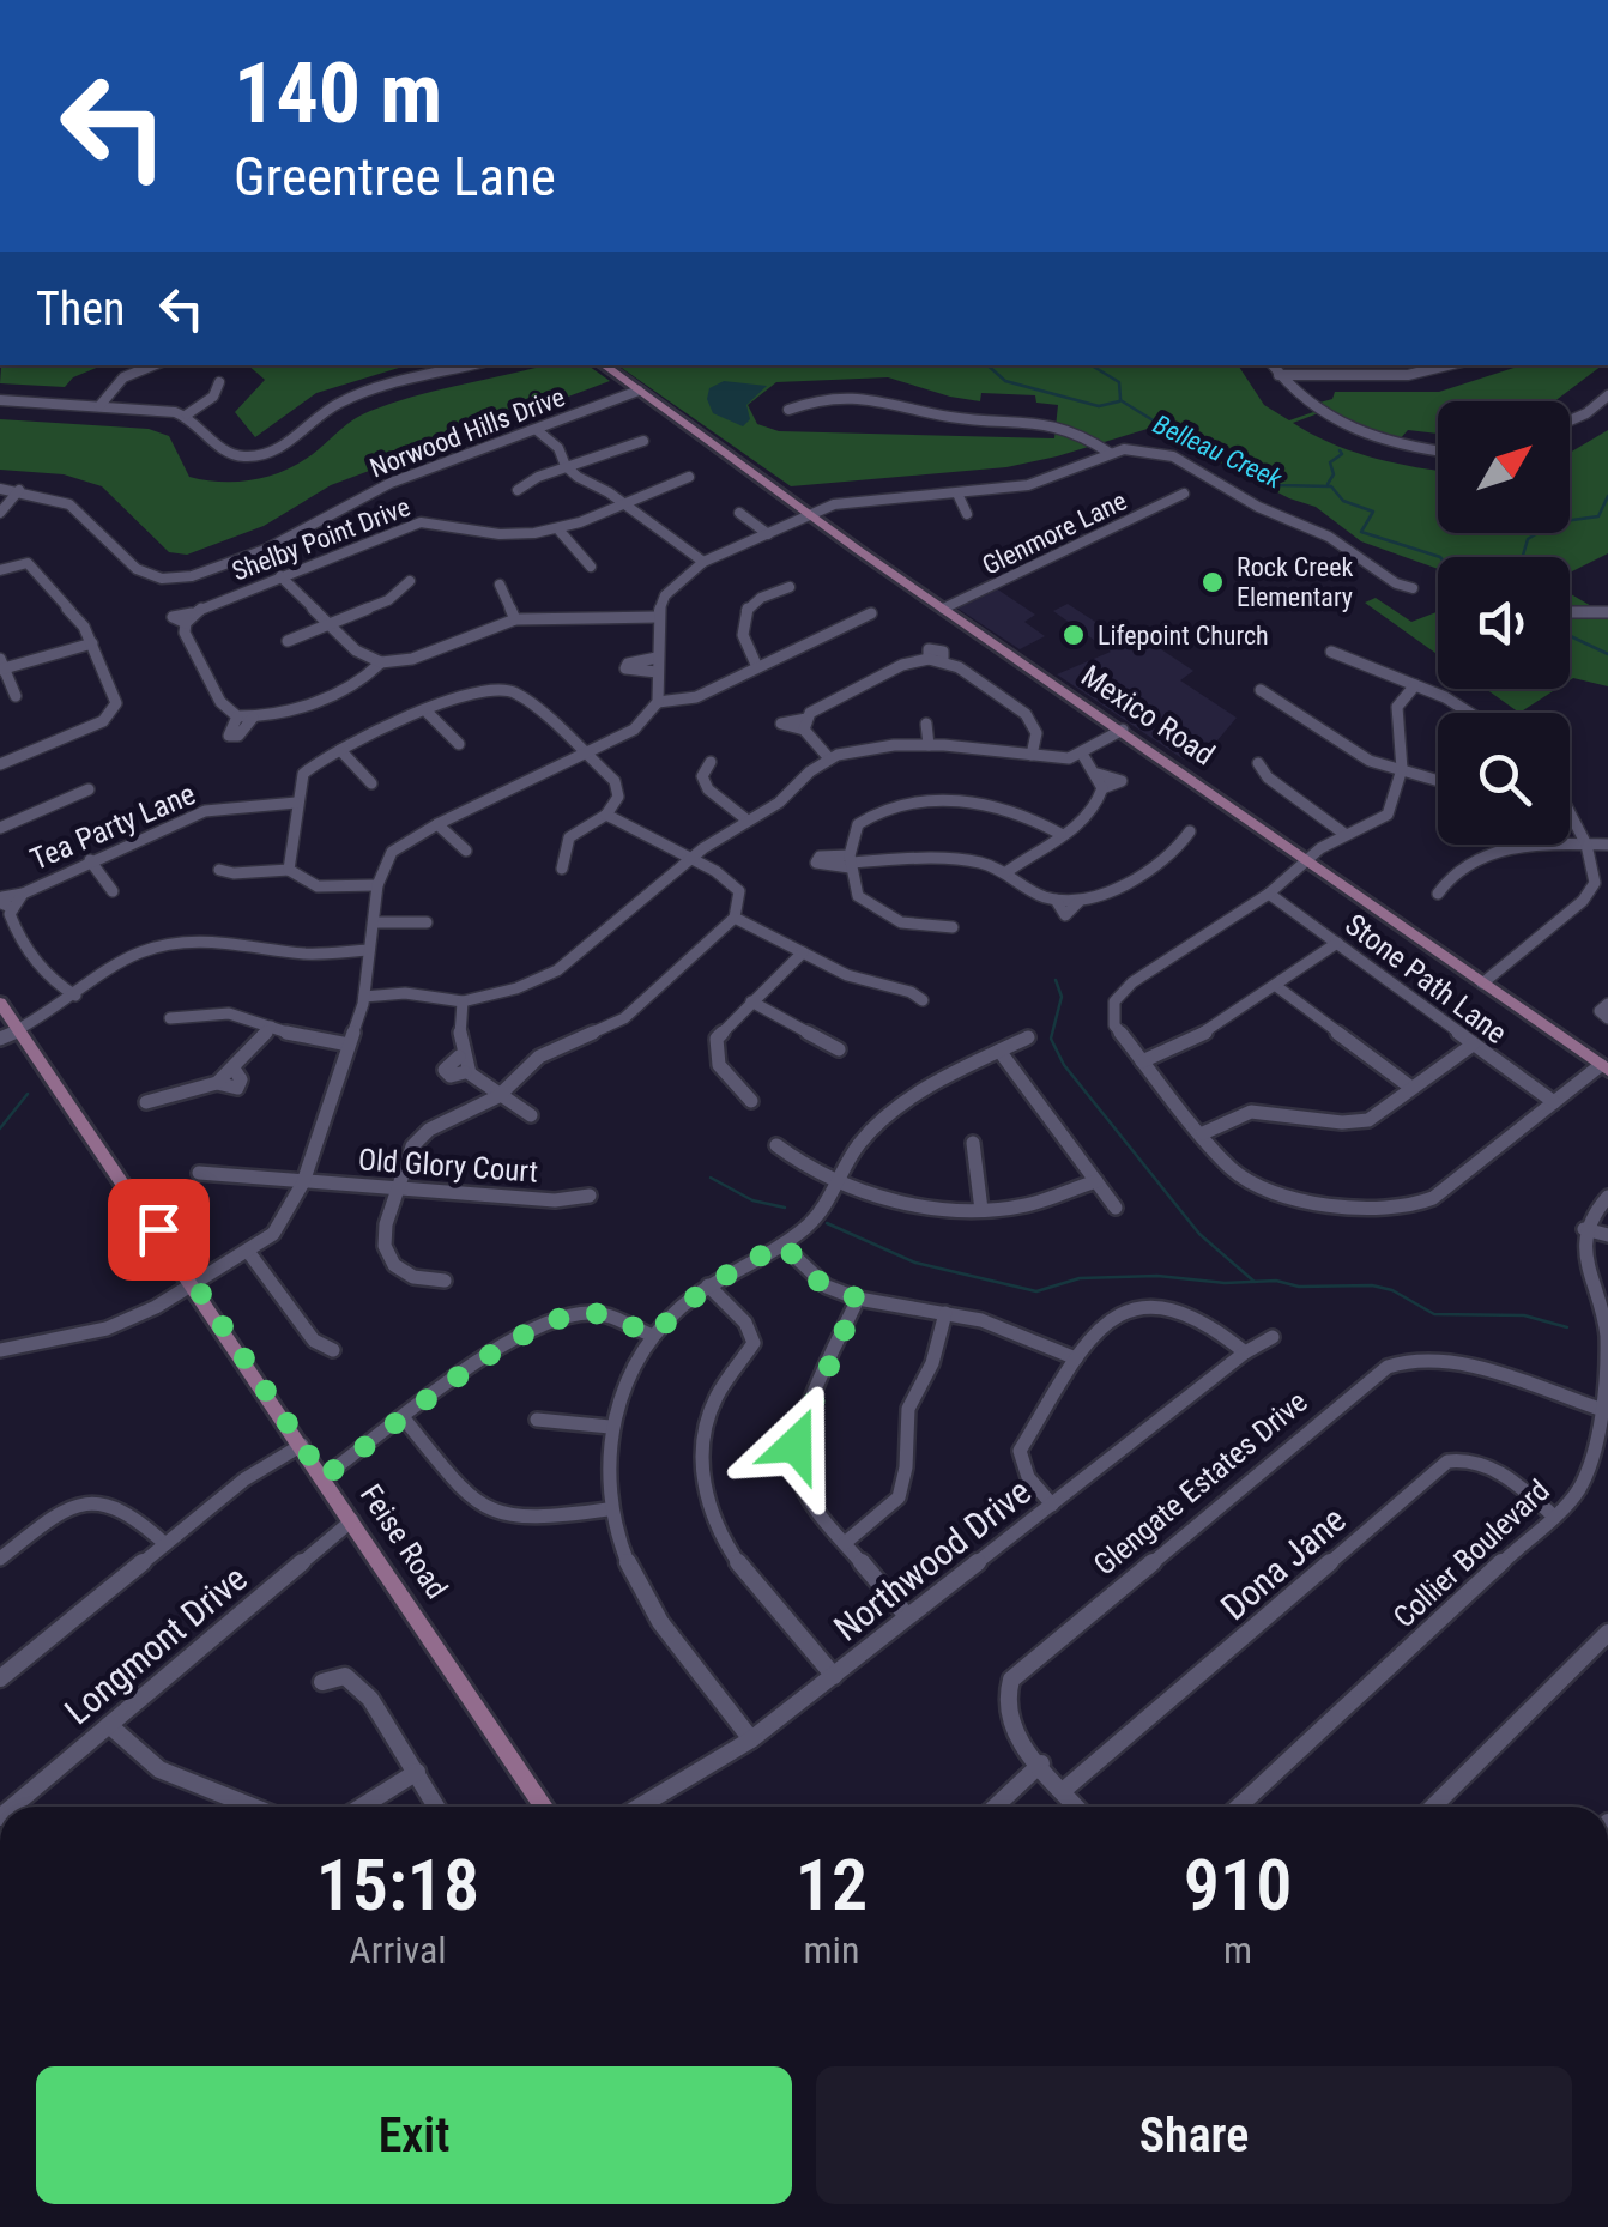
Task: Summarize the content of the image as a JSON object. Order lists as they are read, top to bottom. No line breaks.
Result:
{"streets":{"main road":["Mexico Road","Feise Road"],"street":["Norwood Hills Drive","Glenmore Lane","Shelby Point Drive","Tea Party Lane","Stone Path Lane","Old Glory Court","Glengate Estates Drive","Collier Boulevard","Northwood Drive","Dona Jane","Longmont Drive"]},"crossings":[["Norwood Hills Drive","Mexico Road"],["Glenmore Lane","Mexico Road"],["Glengate Estates Drive","Collier Boulevard"],["Glengate Estates Drive","Dona Jane"],["Feise Road","Longmont Drive"],["Collier Boulevard","Dona Jane"]],"water":["Belleau Creek"],"places":["Rock Creek Elementary","Lifepoint Church"],"north":"top right","page":{"turn":["140 m","Greentree Lane"],"then":"Then","eta":["15:18","Arrival","12","min","910","m"],"buttons":["Exit","Share"]}}
